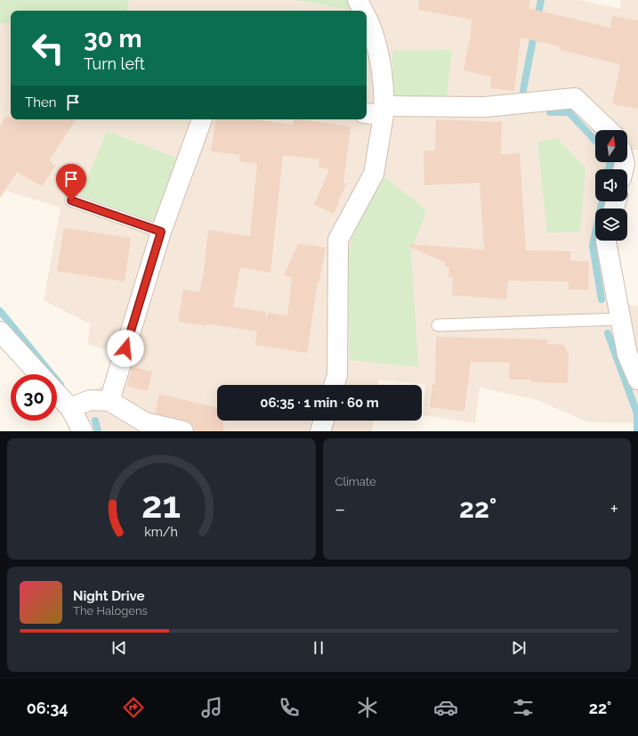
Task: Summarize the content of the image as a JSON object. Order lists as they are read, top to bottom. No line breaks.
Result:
{"north":"top","page":{"turn":["30 m","Turn left"],"then":"Then","limit":"30","trip":"06:35 · 1 min · 60 m","tile":"Climate","heat":["−","22°","+"],"song":["Night Drive","The Halogens"],"tabs":["06:34","22°"],"gauge":["21","km/h"]}}
